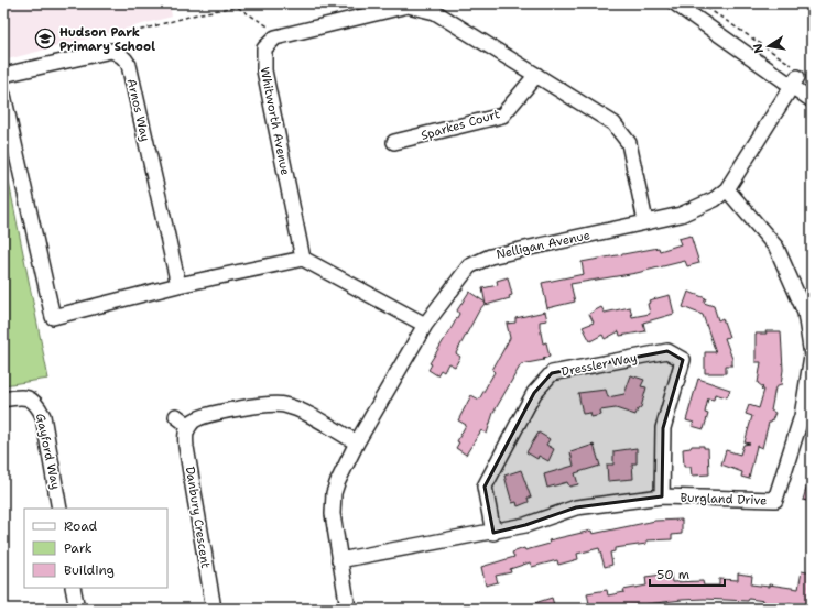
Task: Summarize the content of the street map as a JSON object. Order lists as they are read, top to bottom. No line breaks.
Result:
{"streets":{"street":["Arnos Way","Whitworth Avenue","Sparkes Court","Nelligan Avenue","Dressler Way","Gayford Way","Burgland Drive","Danbury Crescent"]},"crossings":[["Nelligan Avenue","Burgland Drive"],["Dressler Way","Burgland Drive"]],"places":{"school or university":["Hudson Park Primary School"]},"legend":["Road","Park","Building"],"scale_bar":"50 m","north":"left"}
